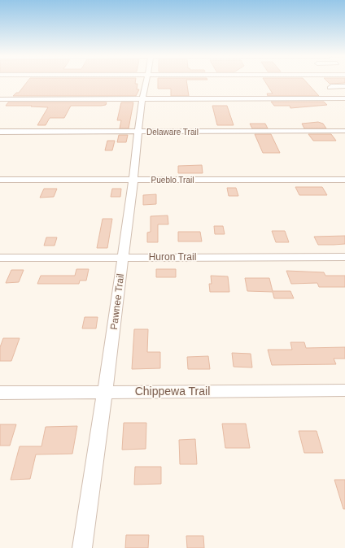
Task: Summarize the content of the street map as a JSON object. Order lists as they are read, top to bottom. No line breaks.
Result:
{"streets":{"street":["Delaware Trail","Pueblo Trail","Huron Trail","Pawnee Trail","Chippewa Trail"]},"crossings":[["Delaware Trail","Pawnee Trail"],["Pueblo Trail","Pawnee Trail"],["Huron Trail","Pawnee Trail"],["Pawnee Trail","Chippewa Trail"]]}
